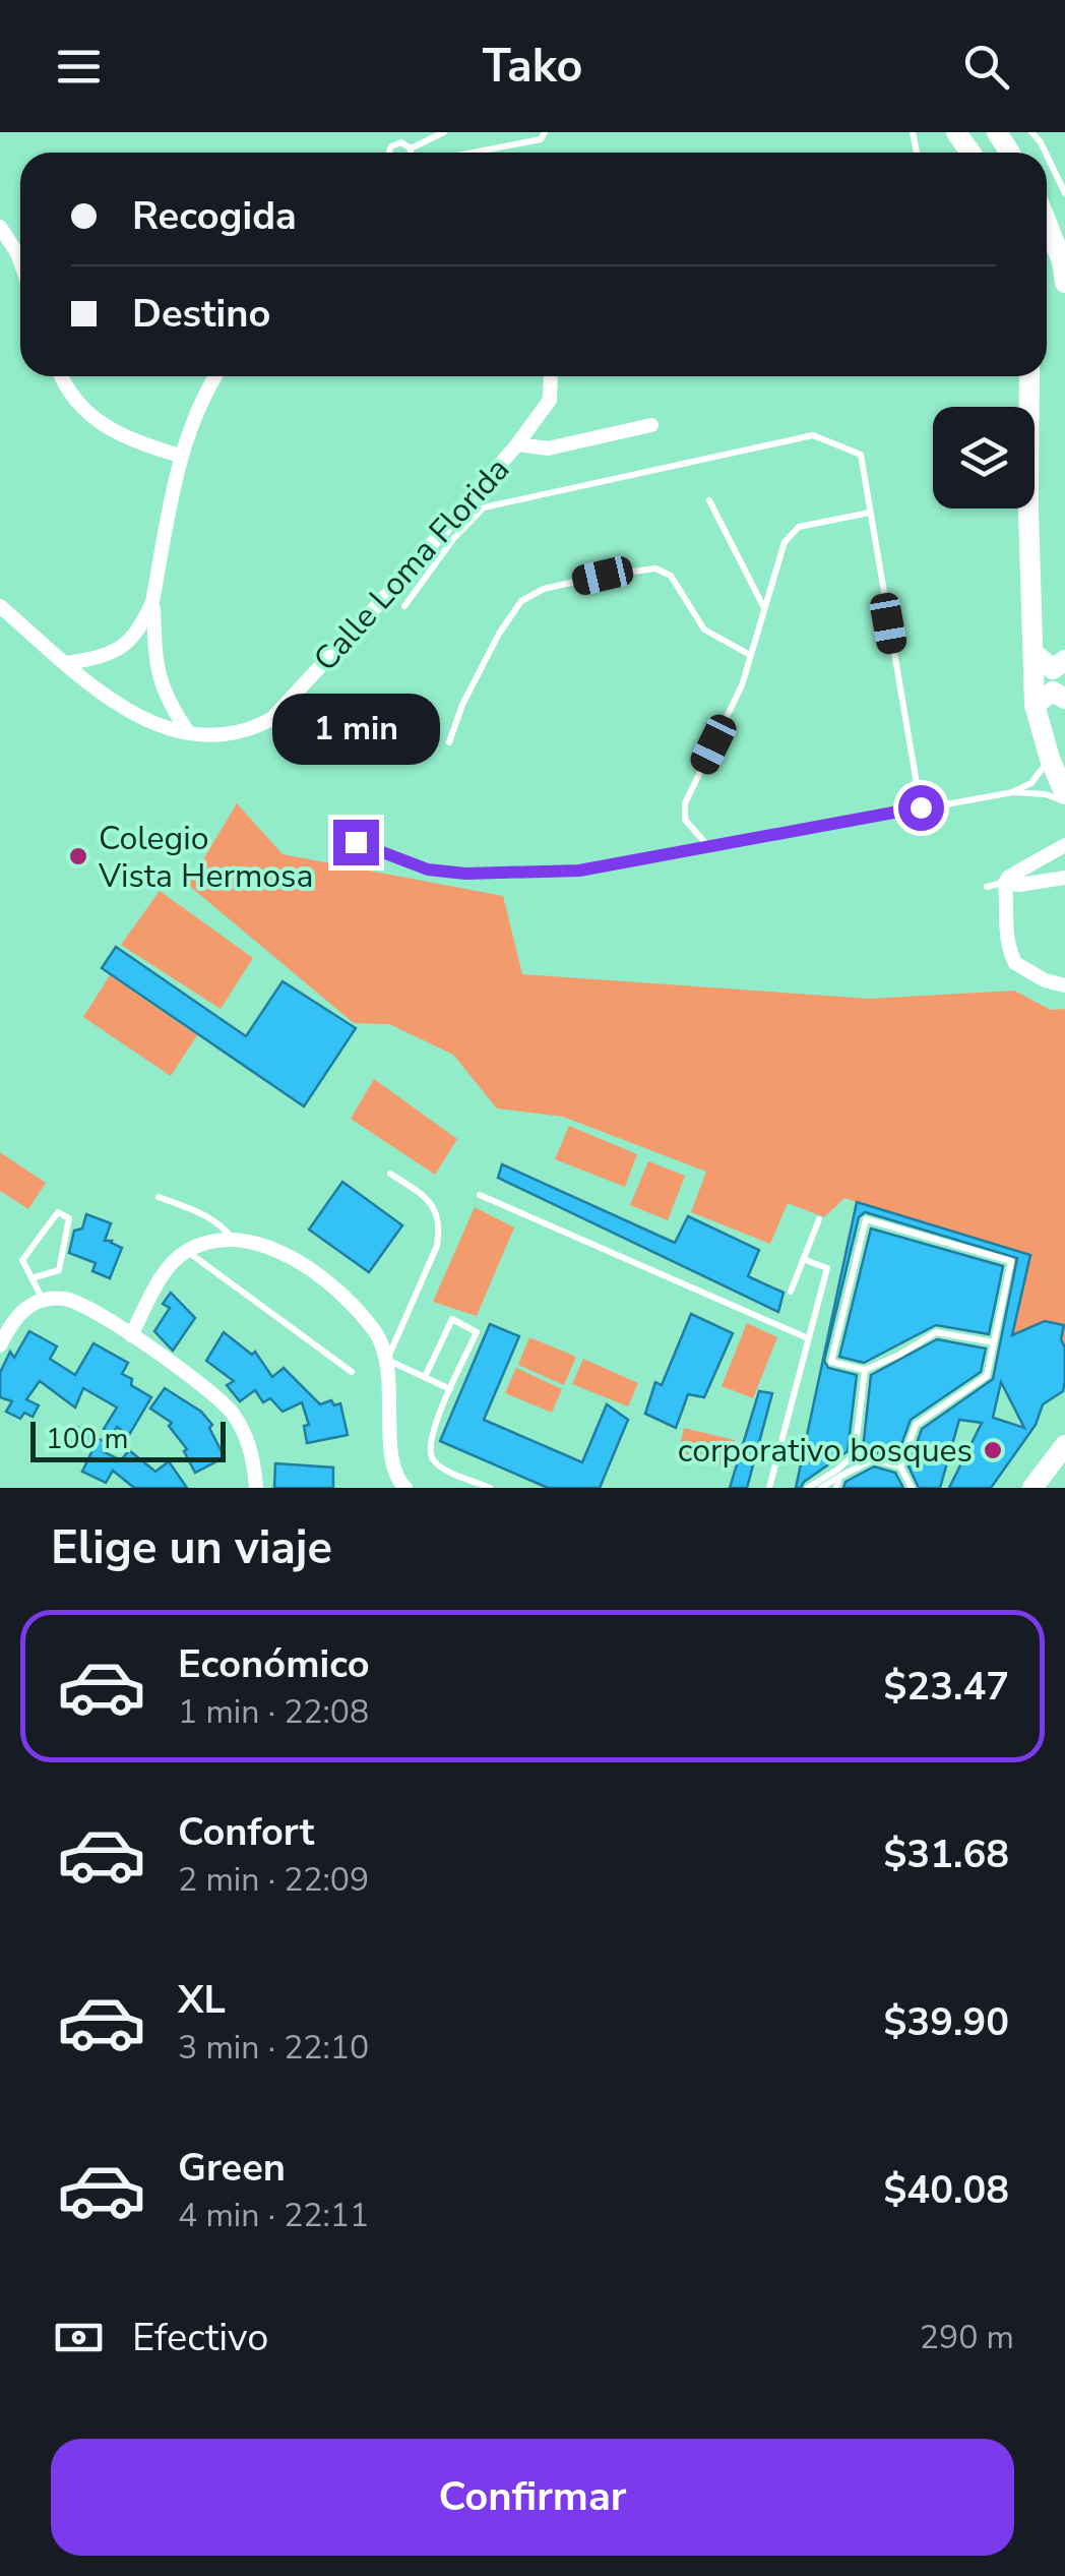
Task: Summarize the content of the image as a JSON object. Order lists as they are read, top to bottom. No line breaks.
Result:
{"streets":{"street":["Calle Loma Florida"]},"places":["Colegio Vista Hermosa","corporativo bosques"],"scale_bar":"100 m","page":{"header":"Tako","banner":["Recogida","Destino"],"bubble":"1 min","scale":"100 m","heading":"Elige un viaje","list":[{"name":"Económico","note":"1 min · 22:08","value":"$23.47"},{"name":"Confort","note":"2 min · 22:09","value":"$31.68"},{"name":"XL","note":"3 min · 22:10","value":"$39.90"},{"name":"Green","note":"4 min · 22:11","value":"$40.08"}],"pay":["Efectivo","290 m"],"buttons":"Confirmar"}}
